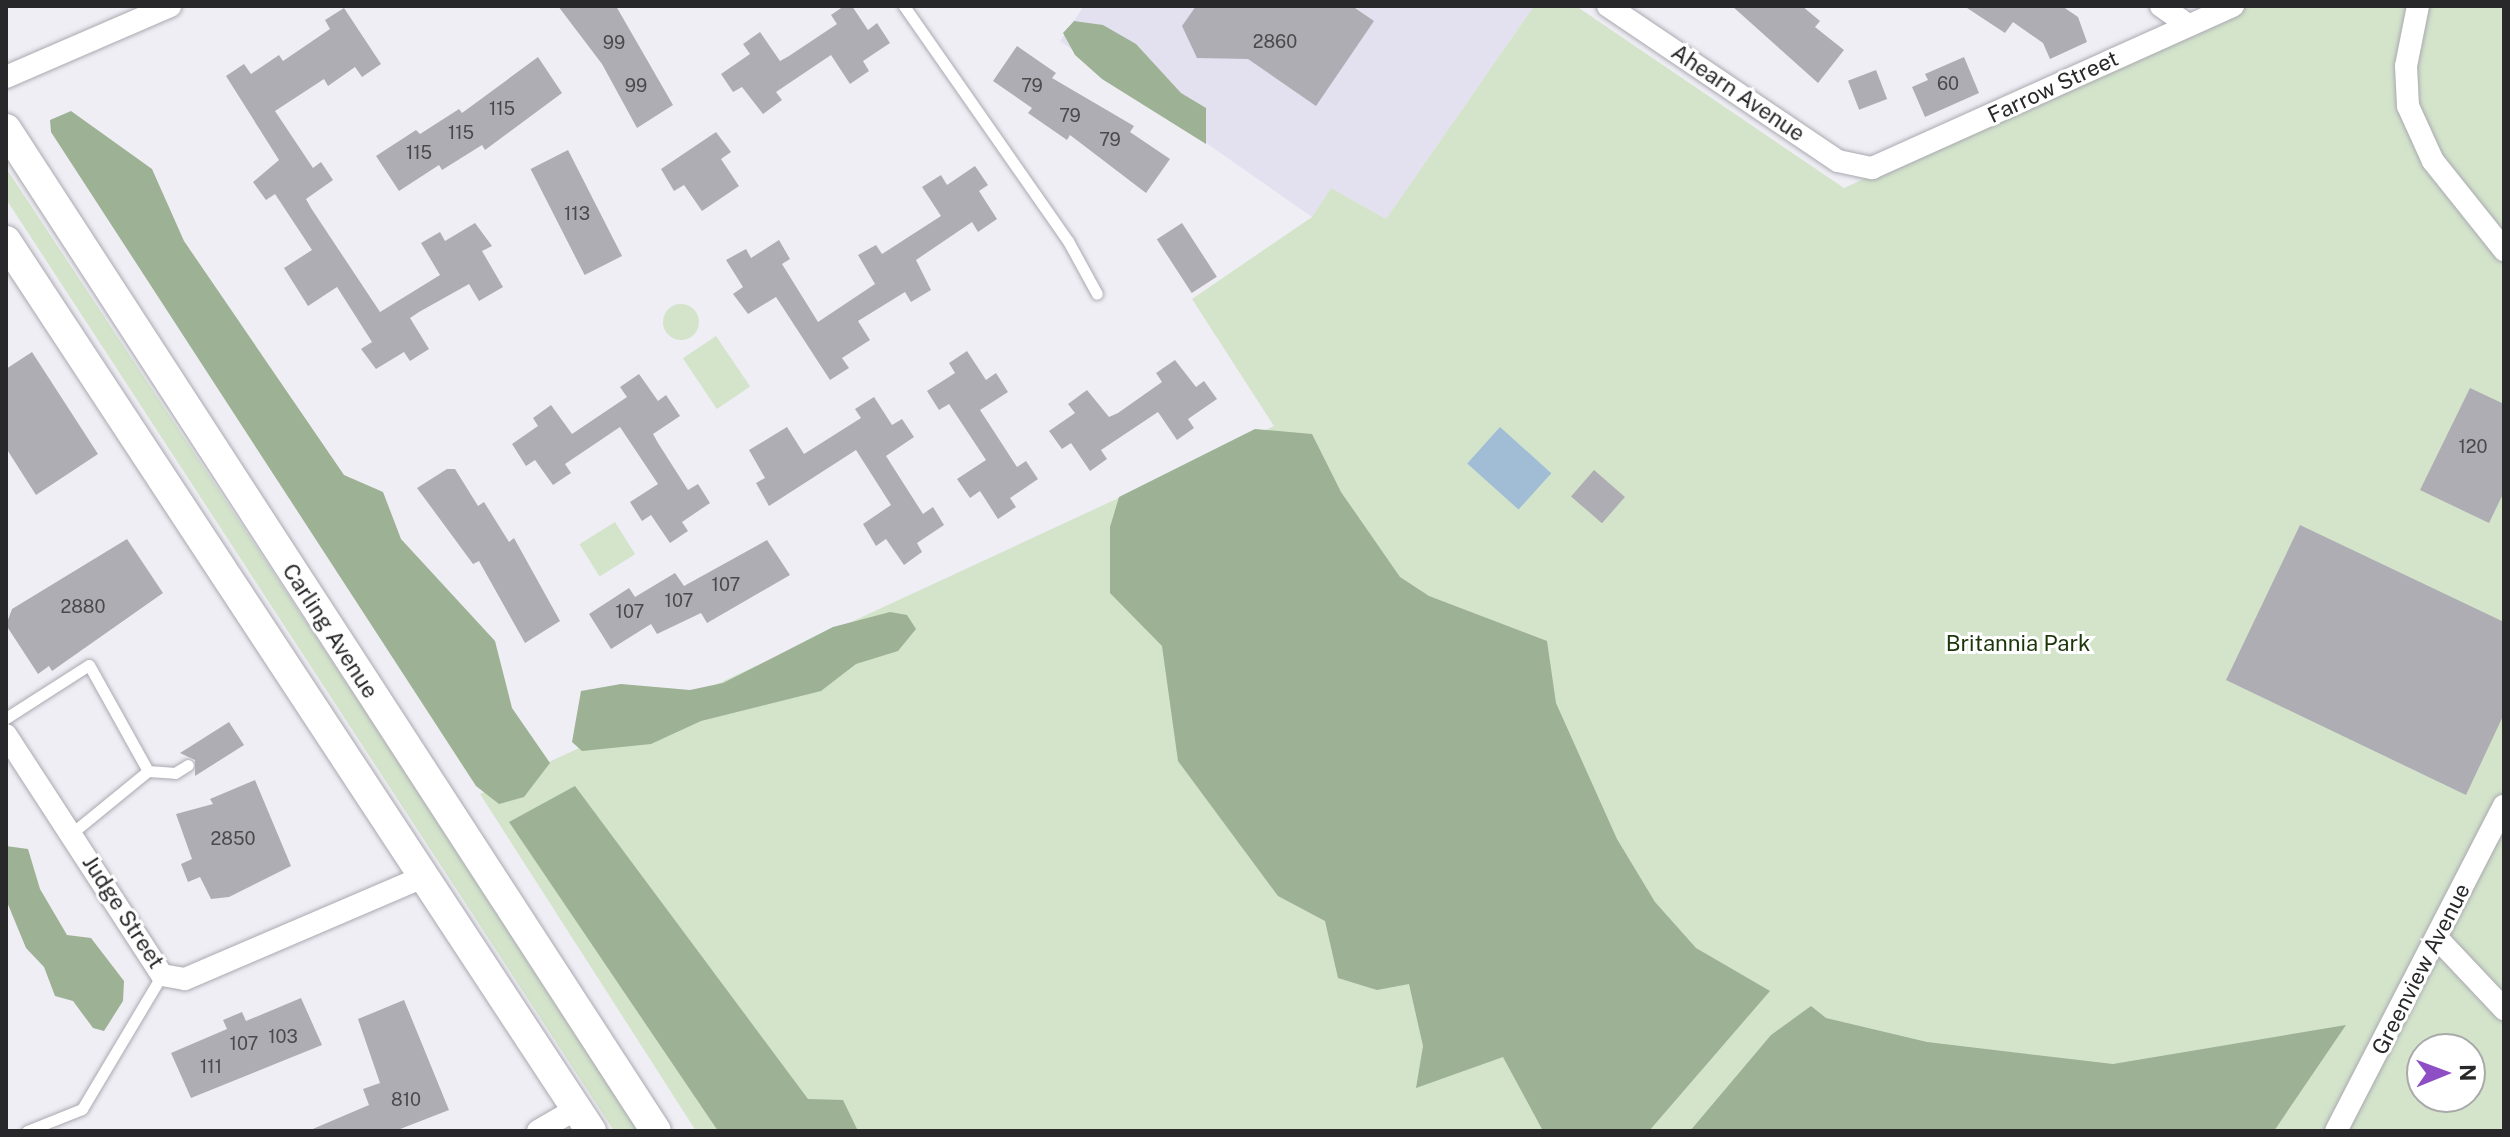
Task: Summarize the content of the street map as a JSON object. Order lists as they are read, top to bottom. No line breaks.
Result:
{"streets":{"main road":["Carling Avenue"],"street":["Farrow Street","Ahearn Avenue","Judge Street","Greenview Avenue"]},"crossings":[["Farrow Street","Ahearn Avenue"]],"parks":["Britannia Park"],"house_numbers":["2860","99","60","99","79","115","79","115","79","115","113","120","107","107","2880","107","2850","103","107","111","810"],"north":"right"}
